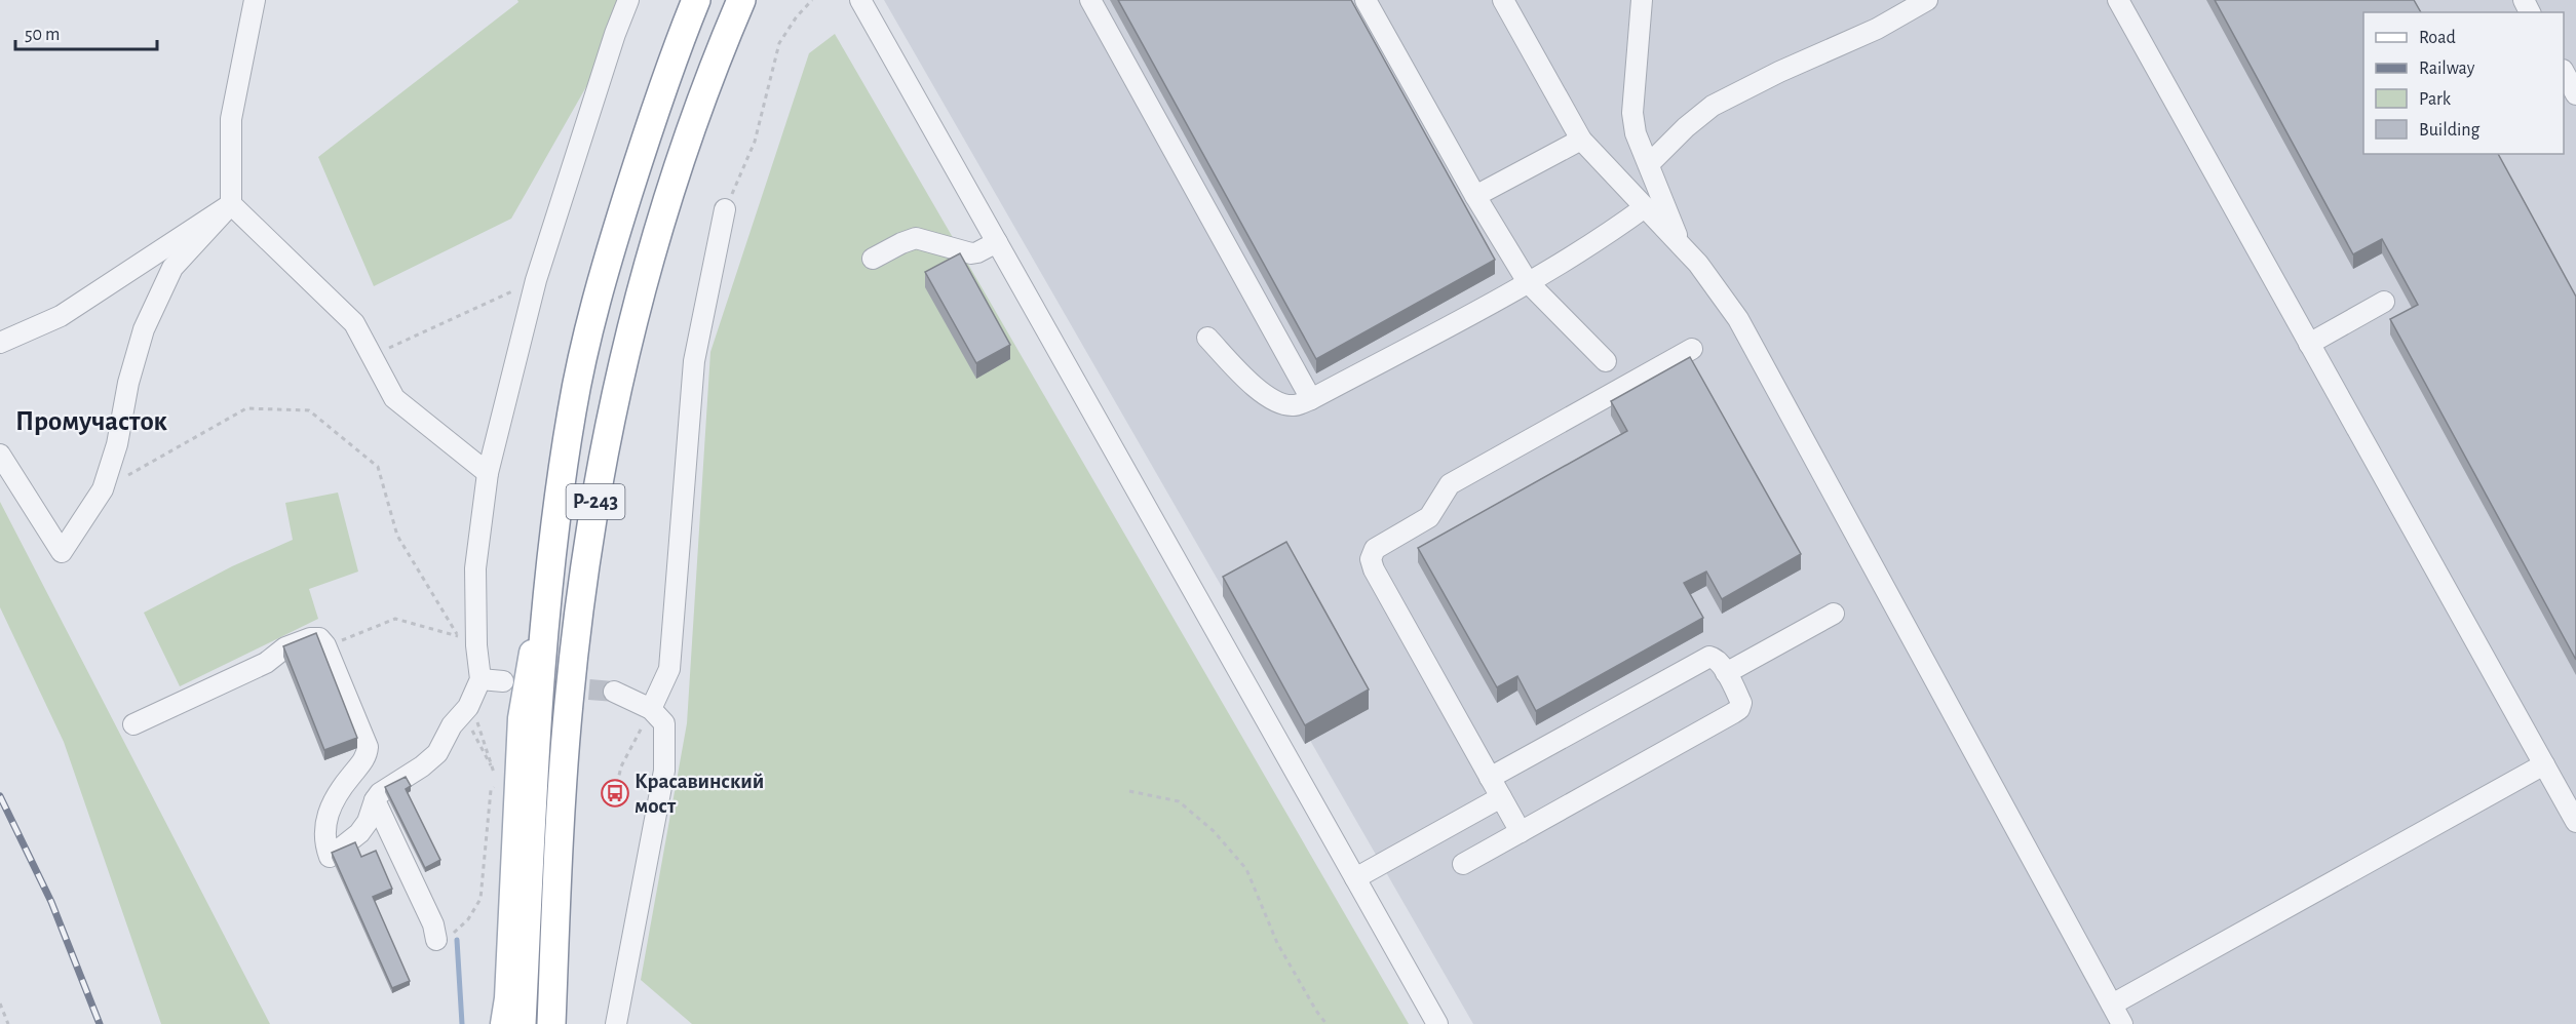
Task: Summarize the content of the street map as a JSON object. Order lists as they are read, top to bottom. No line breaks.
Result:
{"streets":{"highway":["Р-243"]},"districts":["Промучасток"],"places":{"bus stop":["Красавинский мост"]},"legend":["Road","Railway","Park","Building"],"scale_bar":"50 m"}
